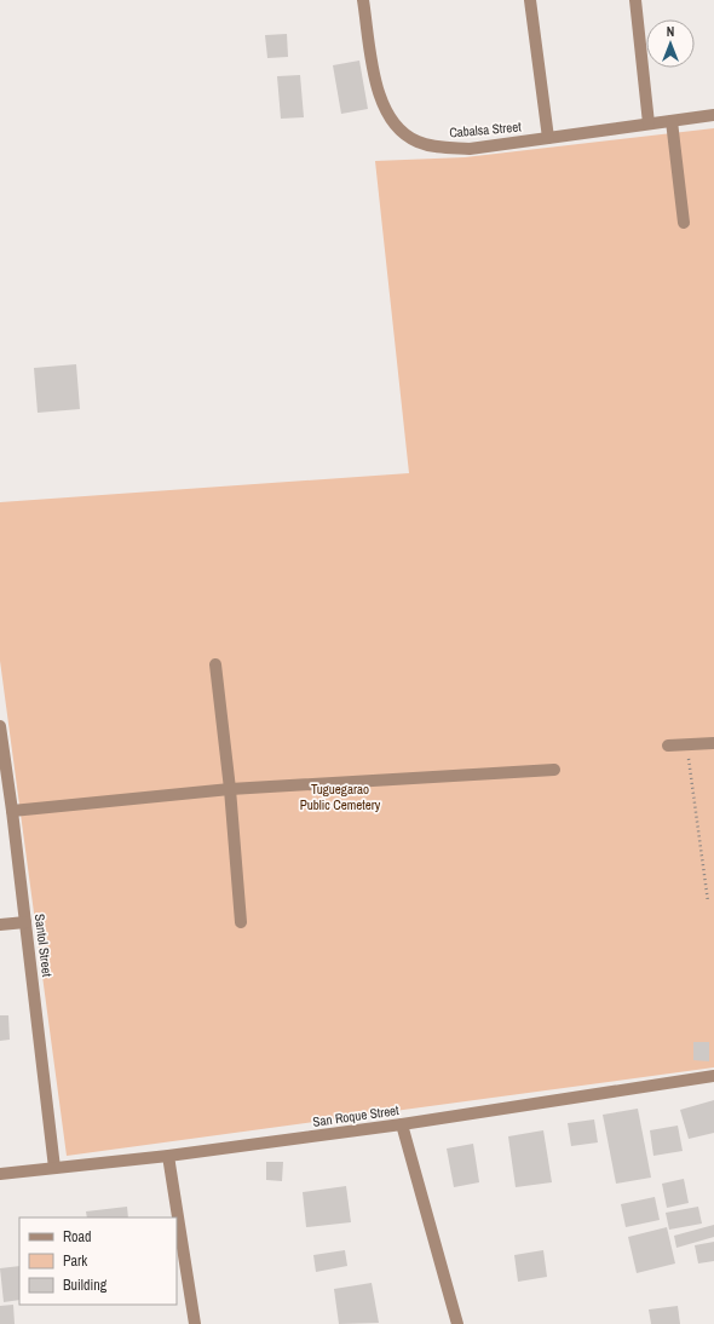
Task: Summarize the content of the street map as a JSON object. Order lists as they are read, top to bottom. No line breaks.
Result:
{"streets":{"street":["Cabalsa Street","Santol Street","San Roque Street"]},"crossings":[["Santol Street","San Roque Street"]],"parks":["Tuguegarao Public Cemetery"],"legend":["Road","Park","Building"],"north":"top"}
